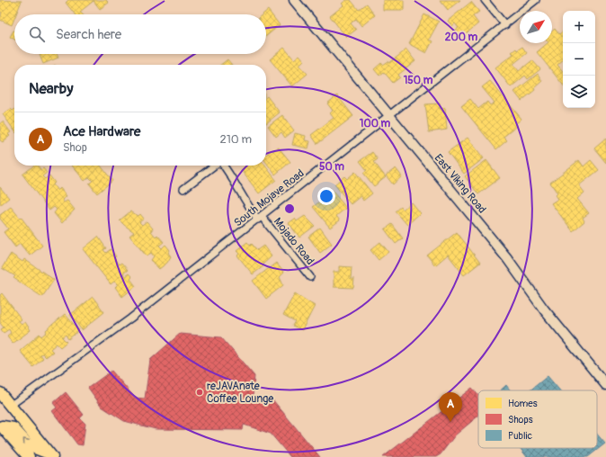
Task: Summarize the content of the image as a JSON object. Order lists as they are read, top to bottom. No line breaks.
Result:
{"streets":{"street":["East Viking Road","South Mojave Road","Mojado Road"]},"crossings":[["East Viking Road","South Mojave Road"],["South Mojave Road","Mojado Road"]],"places":["reJAVAnate Coffee Lounge"],"legend":["Homes","Shops","Public"],"north":"top right","page":{"map_buttons":["+","−"],"search":"Search here","heading":"Nearby","list":[{"mark":"A","name":"Ace Hardware","note":"Shop","value":"210 m"}],"pins":"A"},"rings":["200 m","150 m","100 m","50 m"]}
